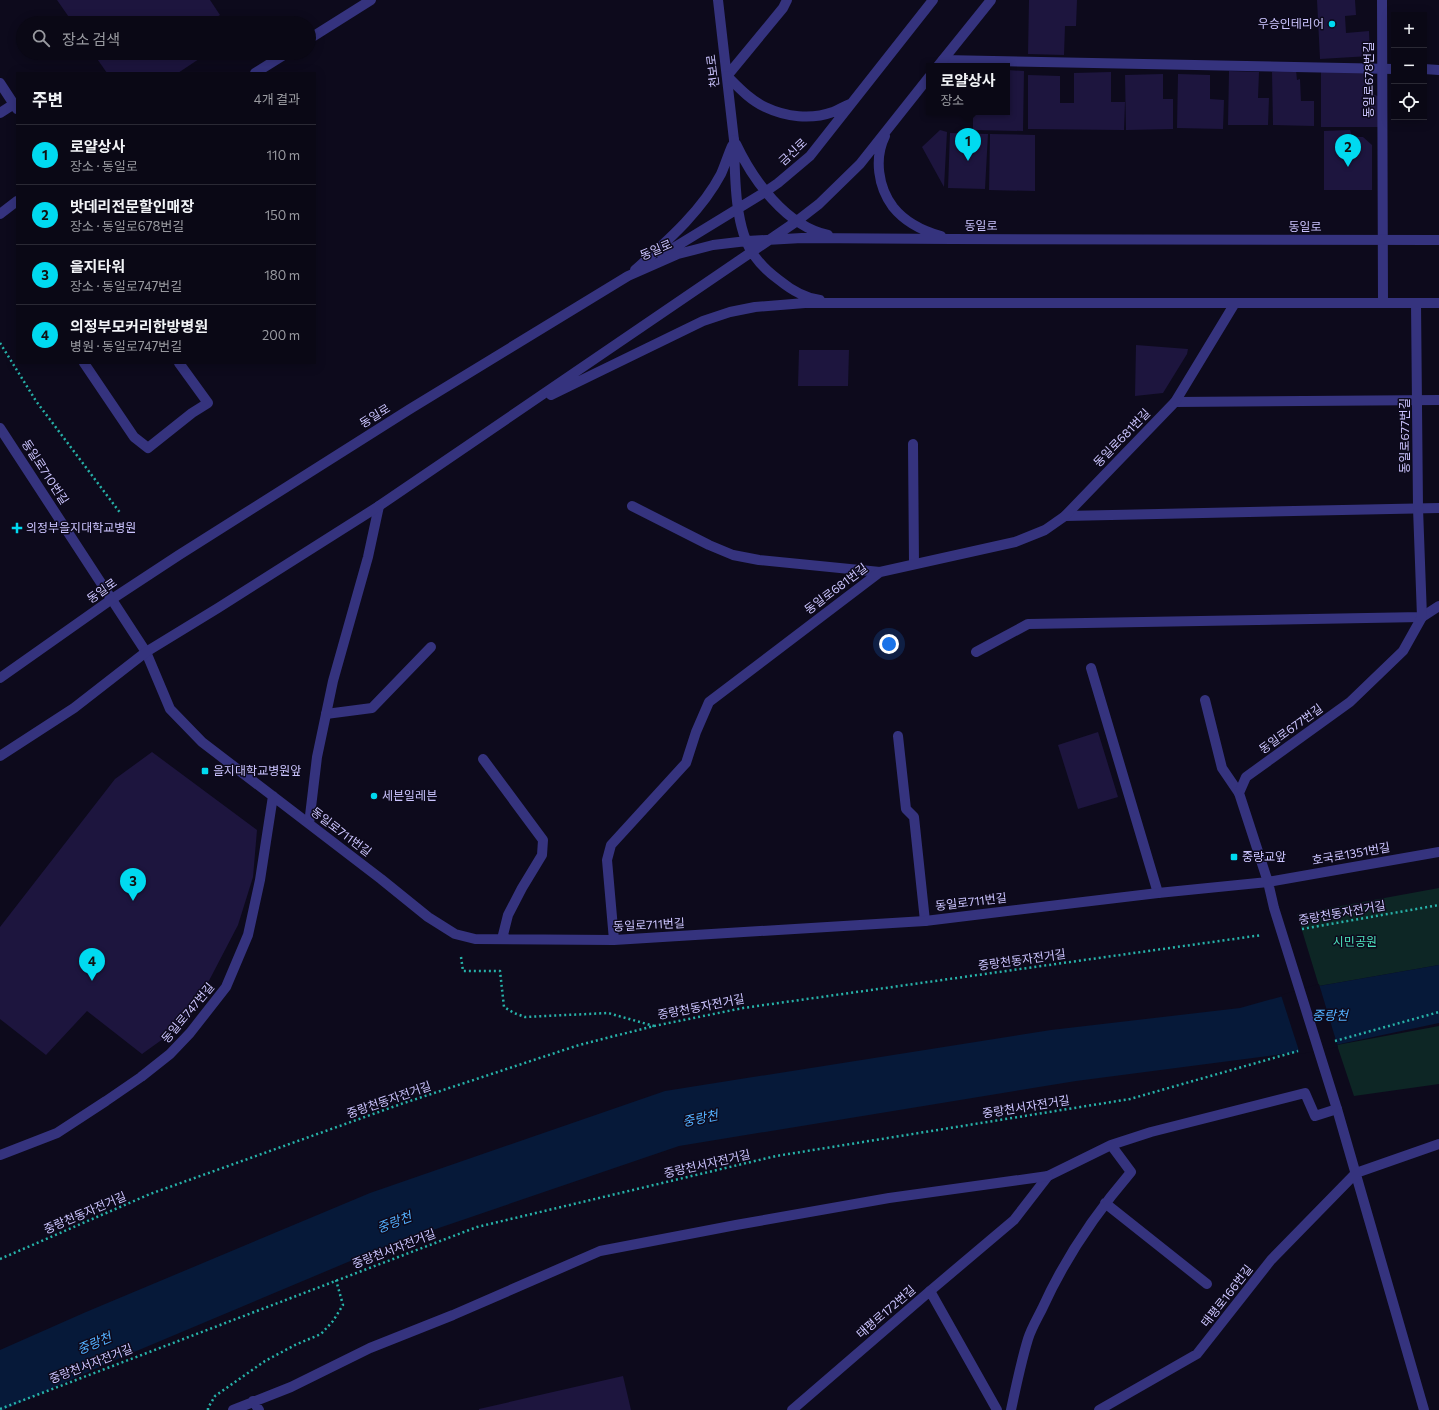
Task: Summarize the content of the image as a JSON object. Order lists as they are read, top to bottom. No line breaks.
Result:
{"streets":{"street":["천보로","동일로678번길","금신로","동일로","동일로677번길","동일로681번길","동일로710번길","동일로711번길","호국로1351번길","동일로747번길","태평로166번길","태평로172번길"],"path":["중랑천동자전거길","중랑천서자전거길"]},"crossings":[["천보로","금신로"],["천보로","동일로"],["동일로678번길","동일로"],["금신로","동일로"],["동일로","동일로710번길"],["동일로681번길","동일로711번길"],["동일로710번길","동일로711번길"],["동일로711번길","호국로1351번길"],["동일로711번길","동일로747번길"]],"water":["중랑천"],"parks":["시민공원"],"places":{"other":["우승인테리어","세븐일레븐"],"health":["의정부을지대학교병원"],"transit":["을지대학교병원앞","중량교앞"]},"page":{"map_buttons":["+","−"],"search":"장소 검색","popup":["로얄상사","장소"],"heading":["주변","4개 결과"],"list":[{"mark":"1","name":"로얄상사","note":"장소 · 동일로","value":"110 m"},{"mark":"2","name":"밧데리전문할인매장","note":"장소 · 동일로678번길","value":"150 m"},{"mark":"3","name":"을지타워","note":"장소 · 동일로747번길","value":"180 m"},{"mark":"4","name":"의정부모커리한방병원","note":"병원 · 동일로747번길","value":"200 m"}],"pins":["1","2","3","4"]}}
